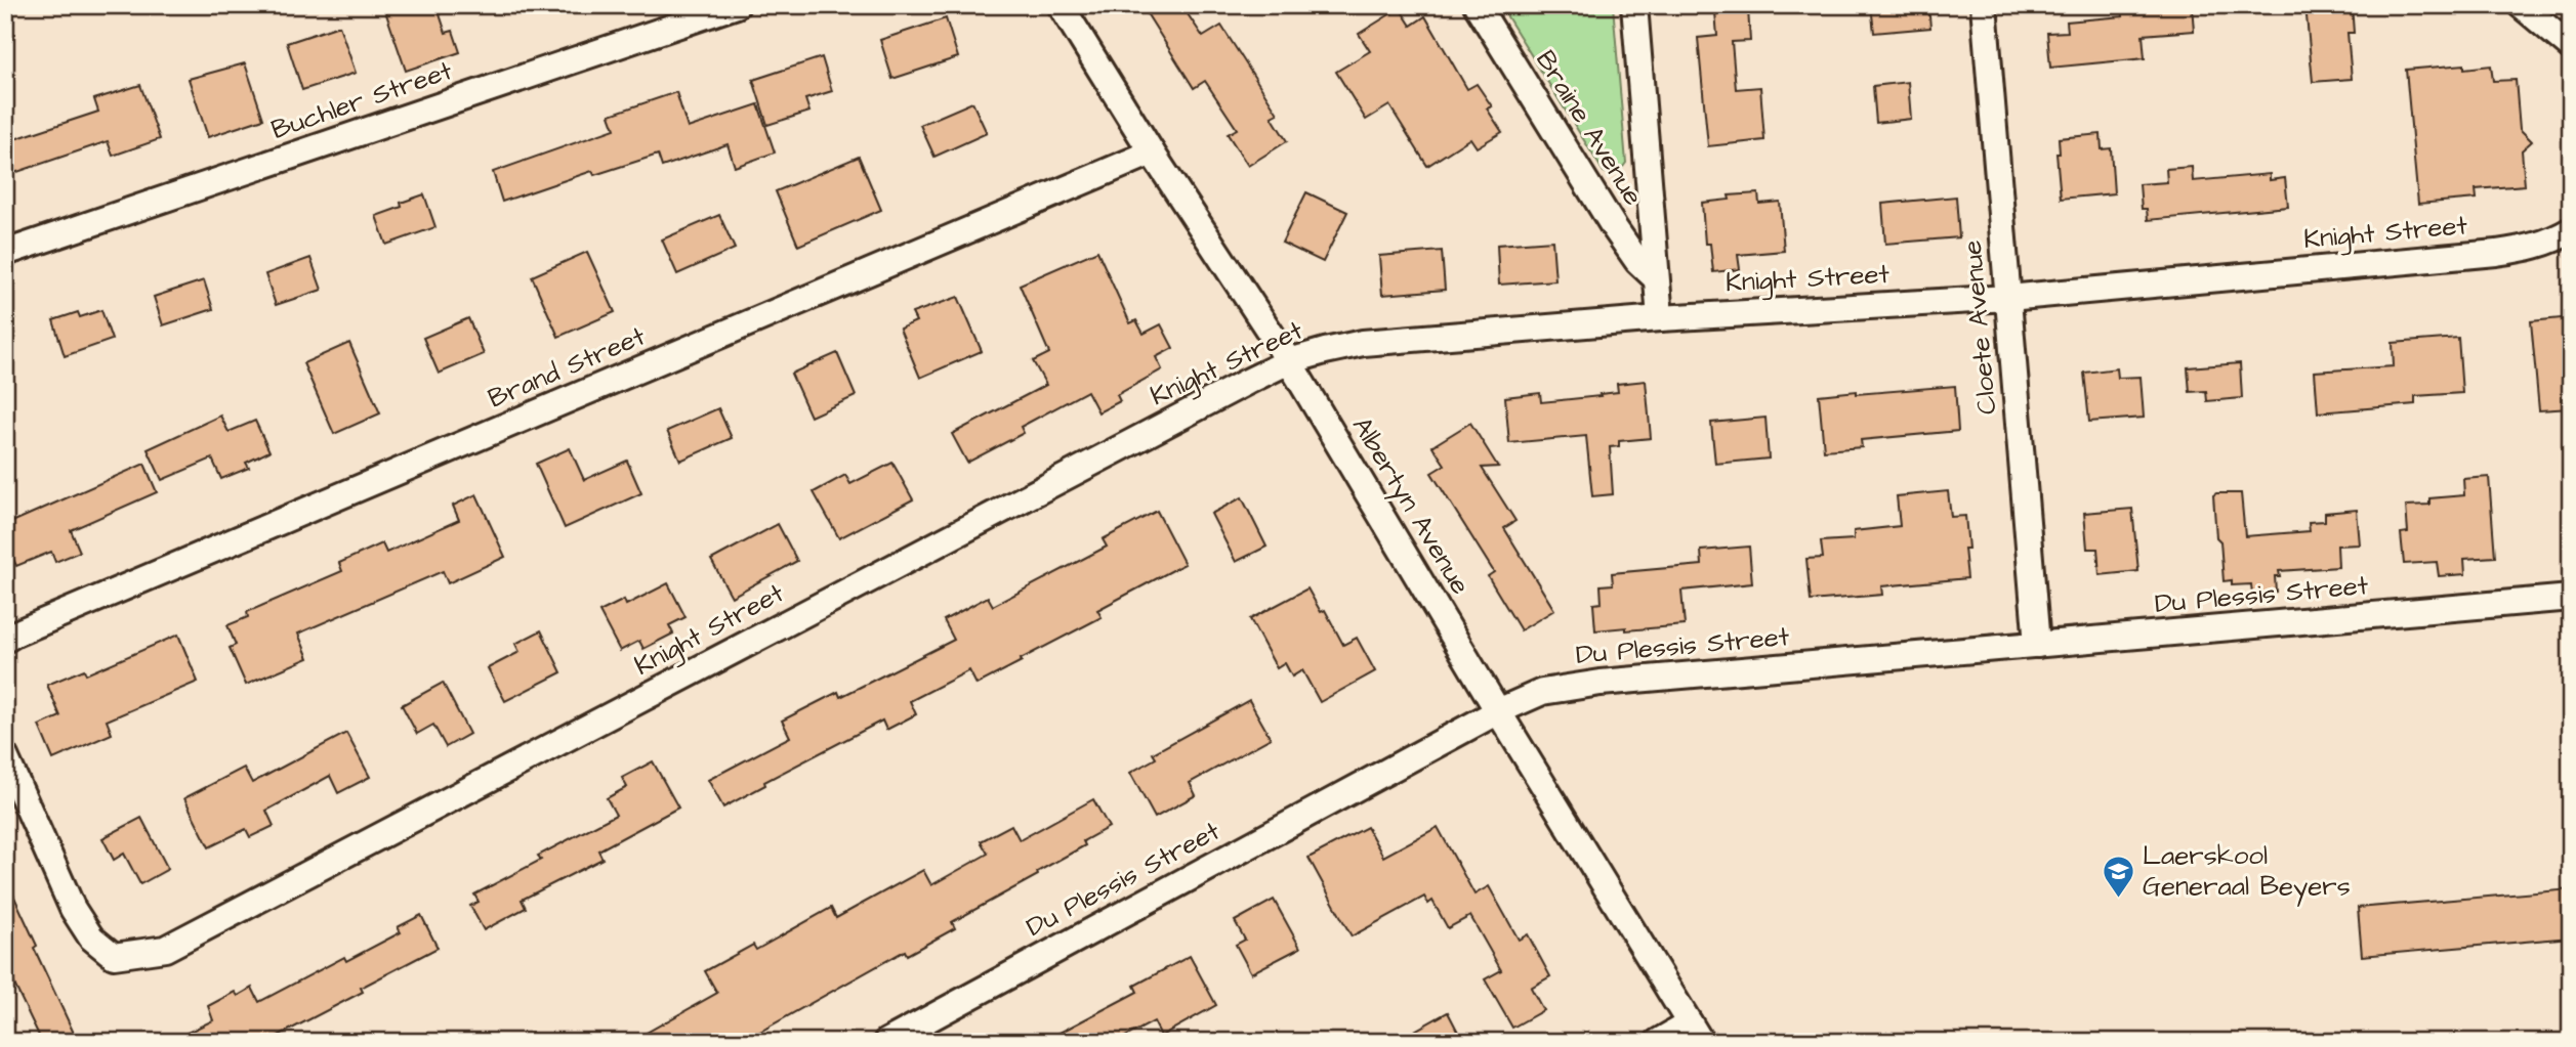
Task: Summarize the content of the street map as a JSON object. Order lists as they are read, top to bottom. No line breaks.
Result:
{"streets":{"street":["Buchler Street","Braine Avenue","Knight Street","Cloete Avenue","Brand Street","Albertyn Avenue","Du Plessis Street"]},"crossings":[["Knight Street","Cloete Avenue"],["Knight Street","Albertyn Avenue"],["Cloete Avenue","Du Plessis Street"],["Brand Street","Albertyn Avenue"],["Albertyn Avenue","Du Plessis Street"]],"places":{"school or university":["Laerskool Generaal Beyers"]}}
